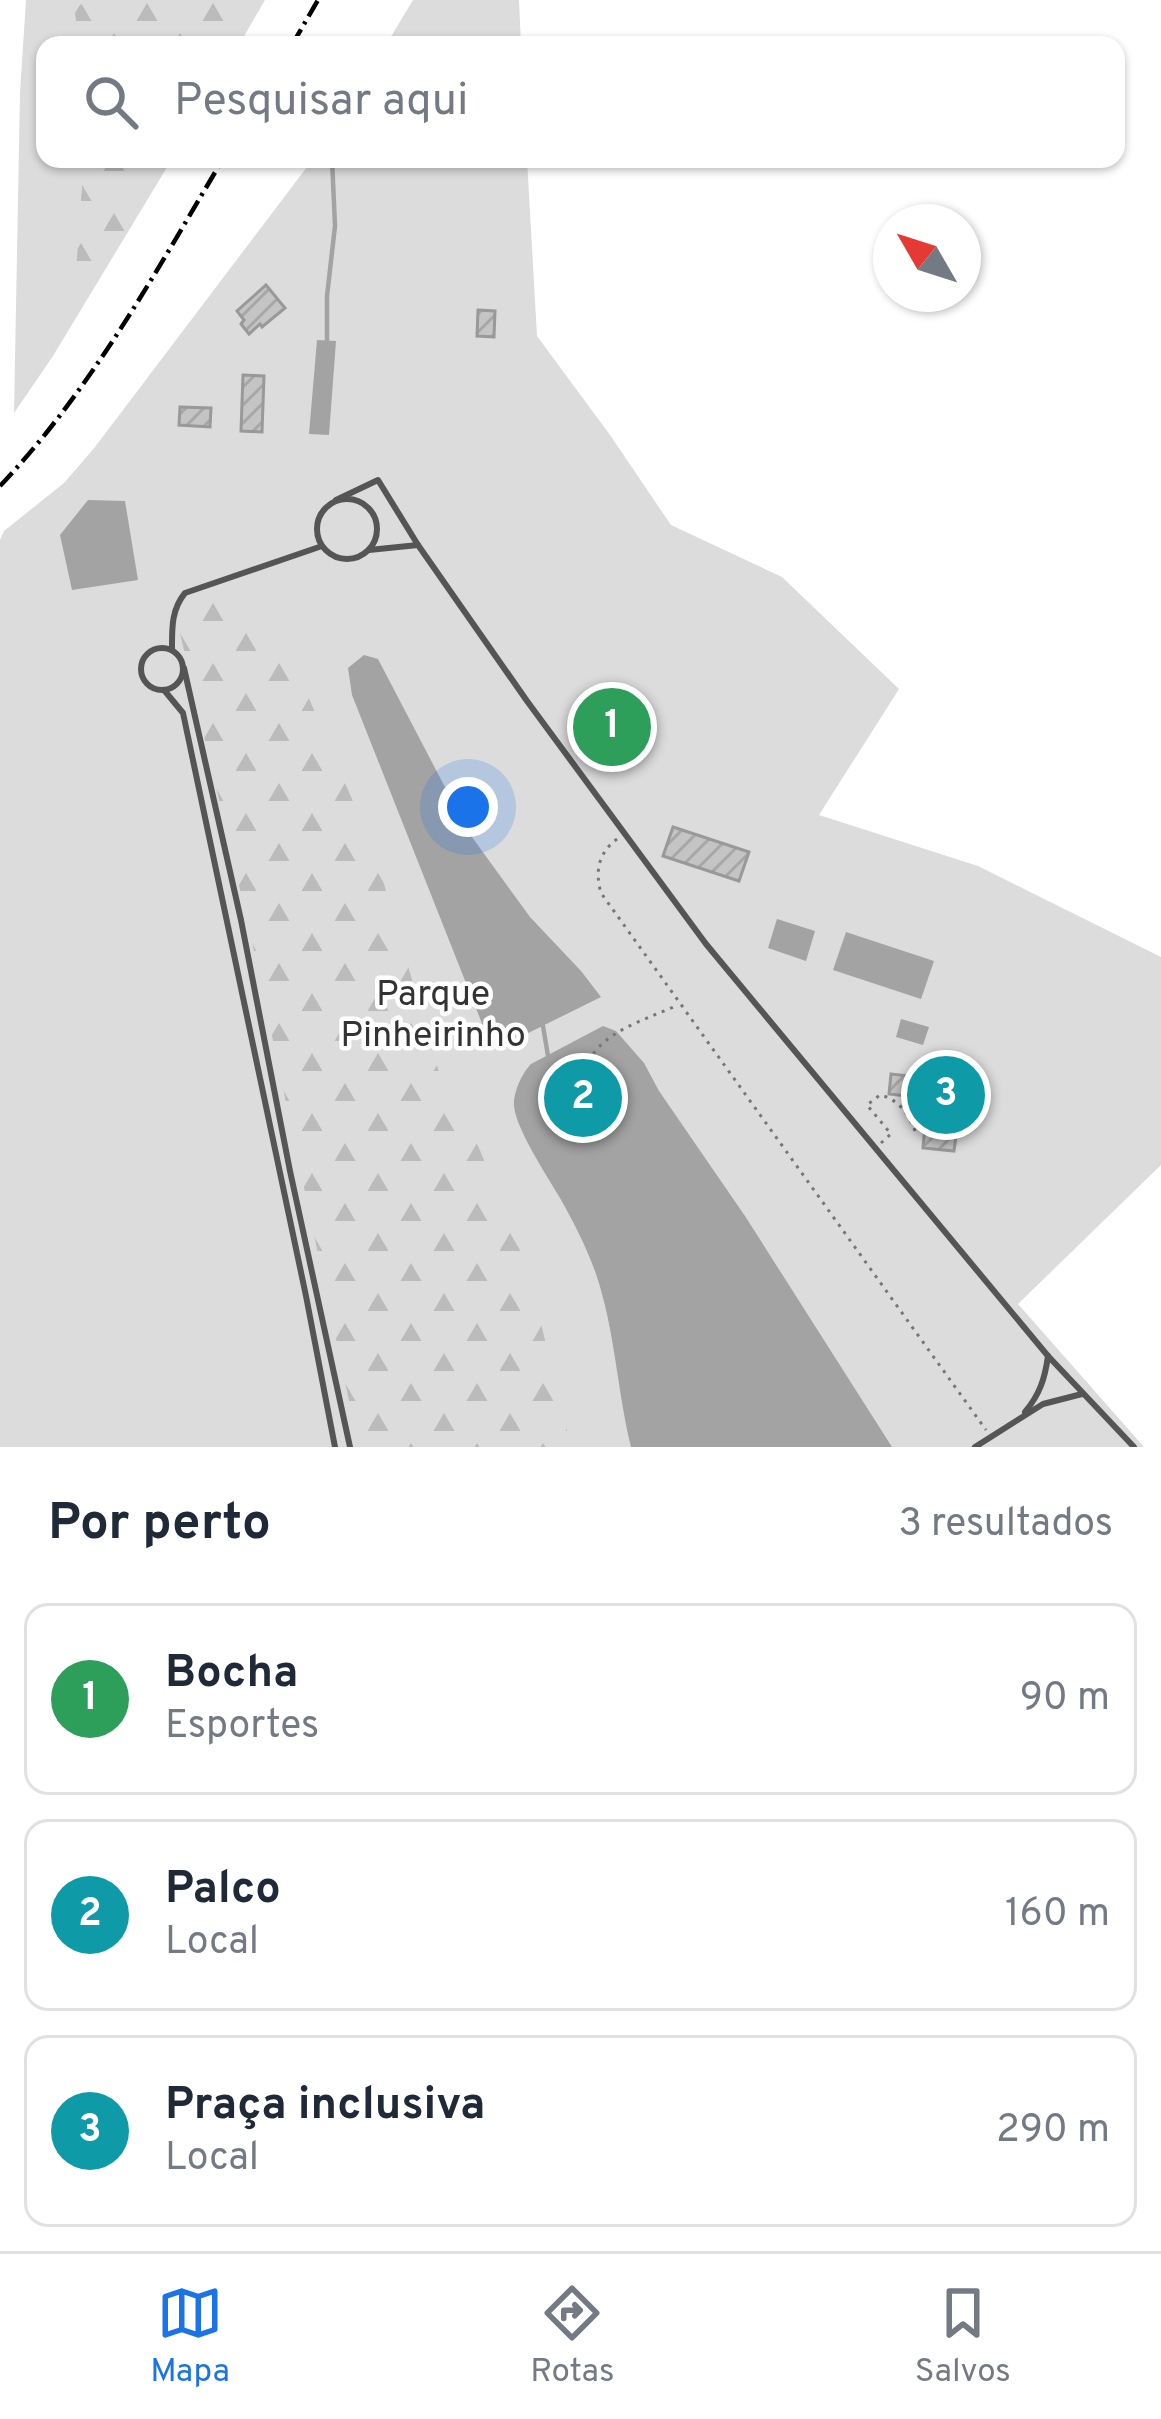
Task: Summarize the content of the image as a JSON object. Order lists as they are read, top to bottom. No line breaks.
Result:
{"parks":["Parque Pinheirinho"],"north":"top left","page":{"search":"Pesquisar aqui","pins":["1","3","2"],"heading":["Por perto","3 resultados"],"list":[{"mark":"1","name":"Bocha","note":"Esportes","value":"90 m"},{"mark":"2","name":"Palco","note":"Local","value":"160 m"},{"mark":"3","name":"Praça inclusiva","note":"Local","value":"290 m"}],"nav":["Mapa","Rotas","Salvos"]}}
